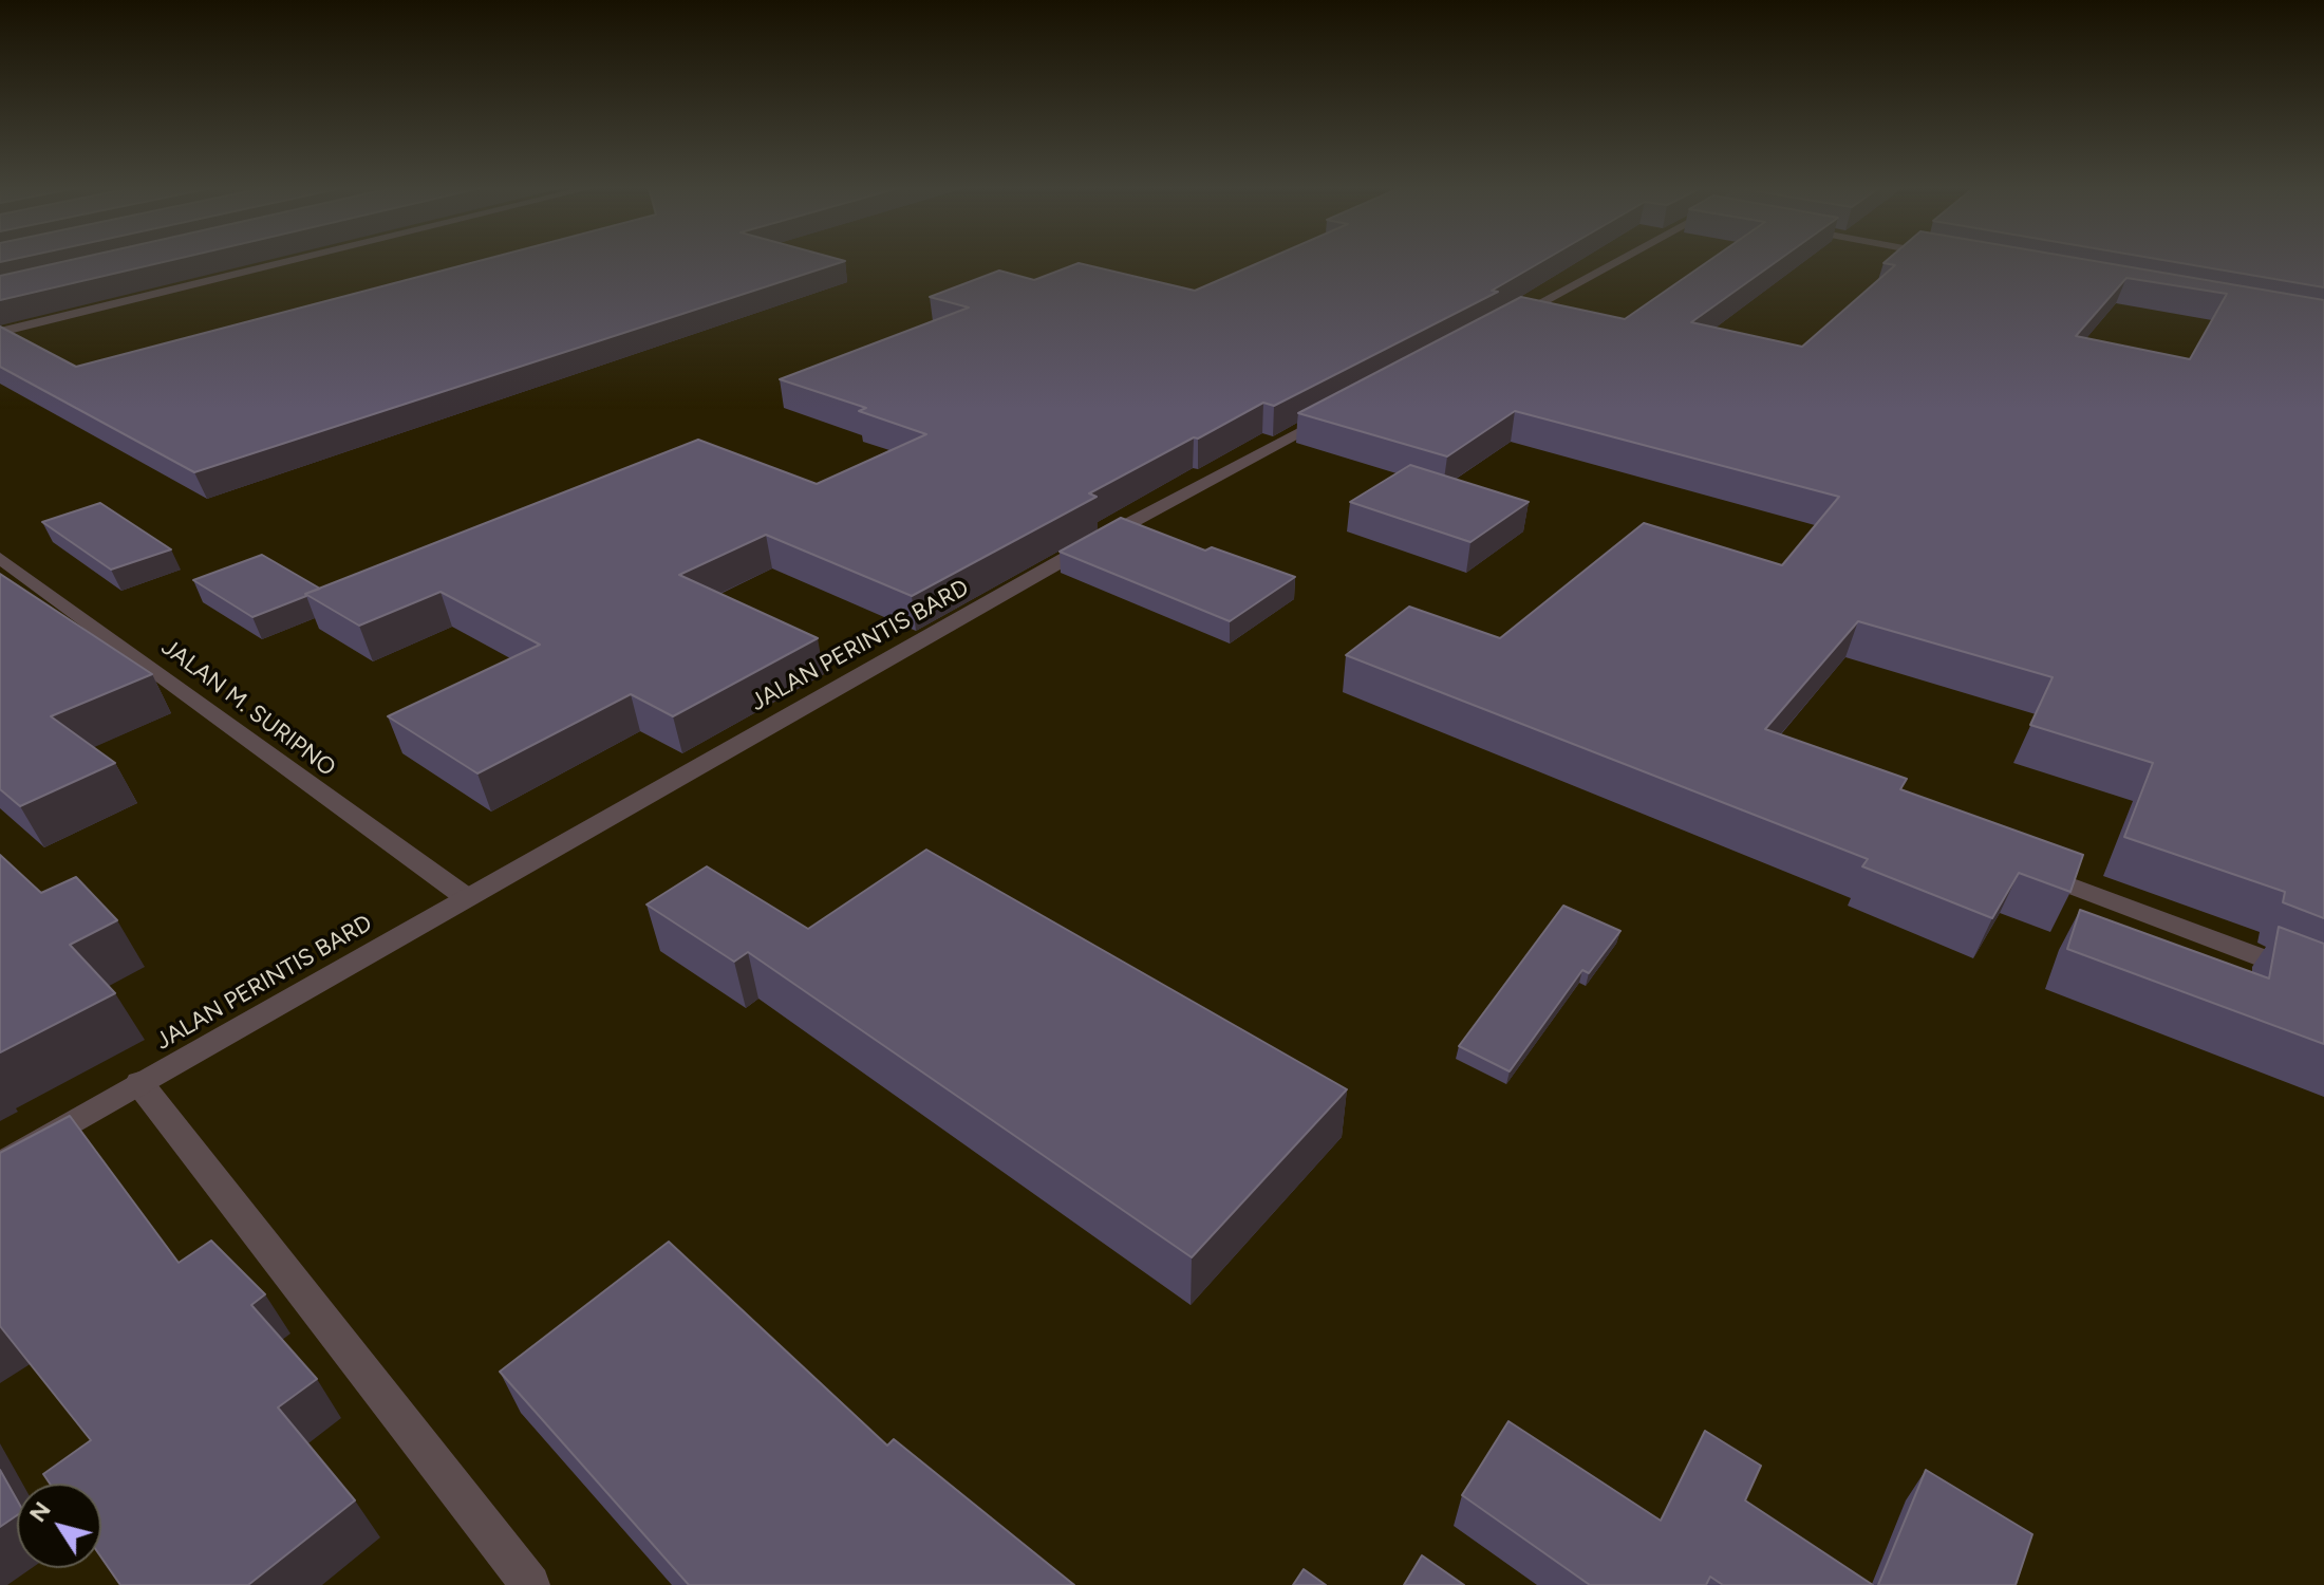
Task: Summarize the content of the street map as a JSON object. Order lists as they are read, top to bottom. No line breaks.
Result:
{"streets":{"street":["JALAN PERINTIS BARD","JALAN M. SURIPNO"]},"crossings":[["JALAN PERINTIS BARD","JALAN M. SURIPNO"]],"north":"top left"}
